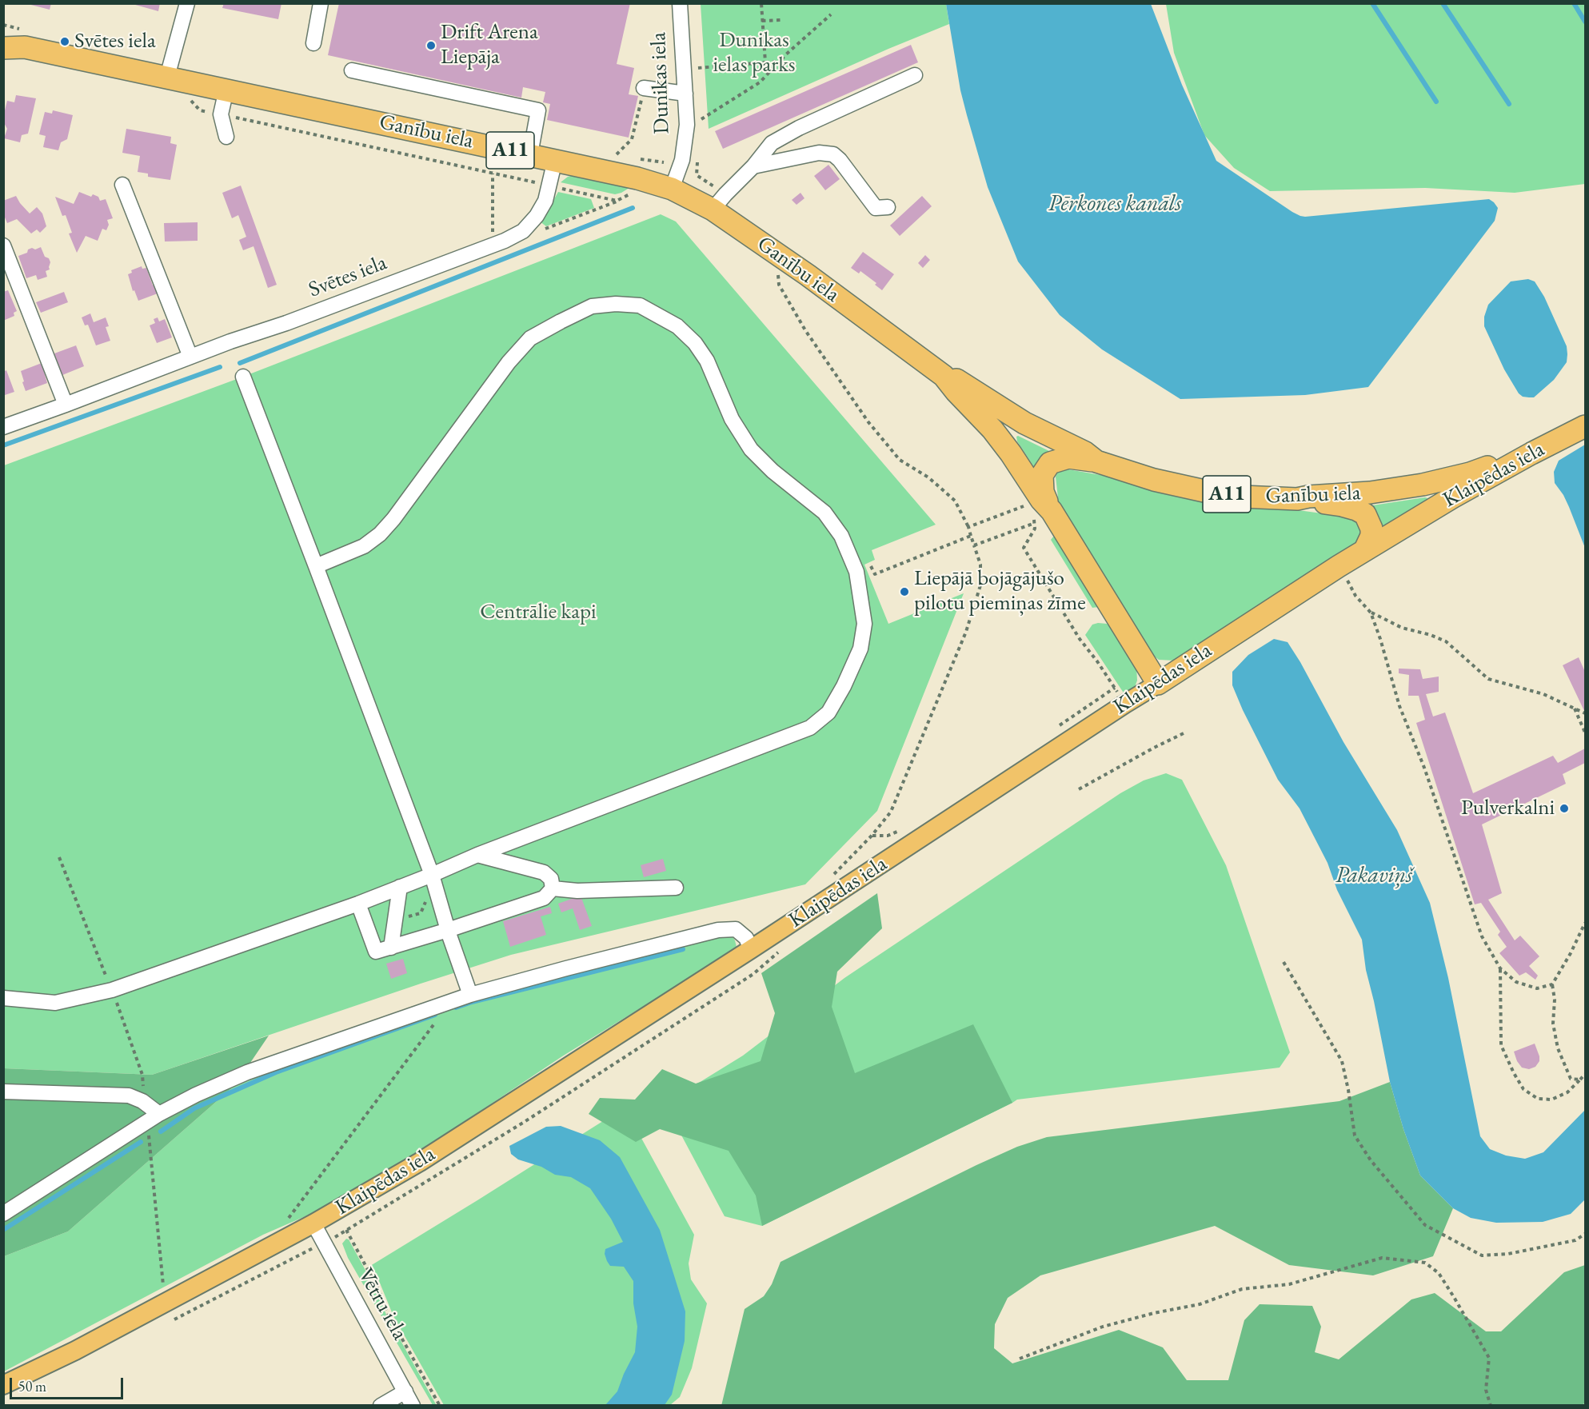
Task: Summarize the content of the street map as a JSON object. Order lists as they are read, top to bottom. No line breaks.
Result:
{"streets":{"highway":["Ganību iela","A11","Klaipēdas iela"],"street":["Dunikas iela","Svētes iela","Vētru iela"]},"crossings":[["Dunikas iela","Ganību iela"],["Ganību iela","Svētes iela"],["Ganību iela","Klaipēdas iela"],["Klaipēdas iela","Vētru iela"]],"water":["Pērkones kanāls","Pakaviņš"],"parks":["Dunikas ielas parks","Centrālie kapi"],"places":["Svētes iela","Drift Arena Liepāja","Liepājā bojāgājušo pilotu piemiņas zīme","Pulverkalni"],"scale_bar":"50 m"}
